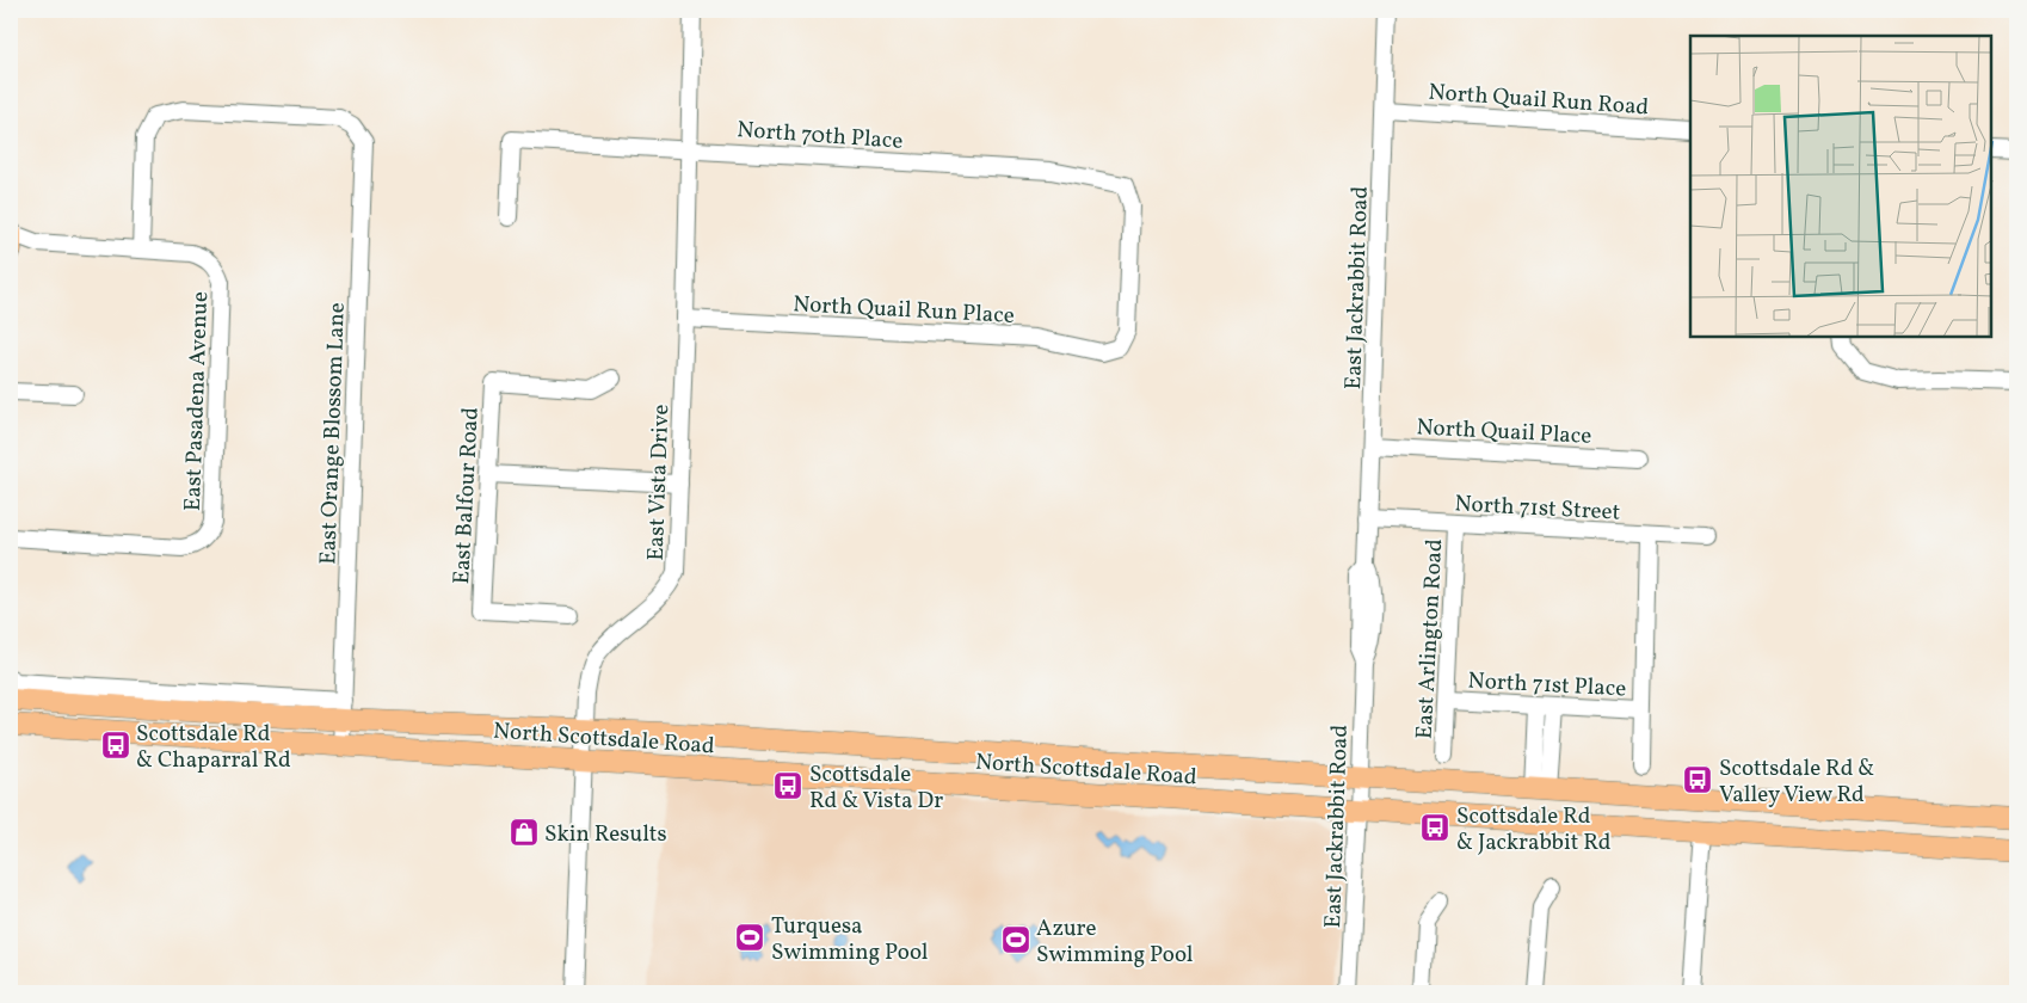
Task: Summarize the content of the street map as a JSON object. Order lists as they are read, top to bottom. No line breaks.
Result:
{"streets":{"main road":["North Scottsdale Road"],"street":["North Quail Run Road","North 70th Place","East Jackrabbit Road","North Quail Run Place","East Pasadena Avenue","North Quail Place","East Orange Blossom Lane","East Vista Drive","East Balfour Road","North 71st Street","East Arlington Road","North 71st Place"]},"crossings":[["North Quail Run Road","East Jackrabbit Road"],["North 70th Place","North Quail Run Place"],["North 70th Place","East Vista Drive"],["East Jackrabbit Road","North Quail Place"],["East Jackrabbit Road","North 71st Street"],["East Jackrabbit Road","North Scottsdale Road"],["North Quail Run Place","East Vista Drive"],["East Pasadena Avenue","East Orange Blossom Lane"],["East Orange Blossom Lane","North Scottsdale Road"],["East Vista Drive","North Scottsdale Road"],["North 71st Street","East Arlington Road"],["East Arlington Road","North 71st Place"]],"places":{"bus stop":["Scottsdale Rd & Chaparral Rd","Scottsdale Rd & Valley View Rd","Scottsdale Rd & Vista Dr","Scottsdale Rd & Jackrabbit Rd"],"shop":["Skin Results"],"sports":["Turquesa Swimming Pool","Azure Swimming Pool"]}}
